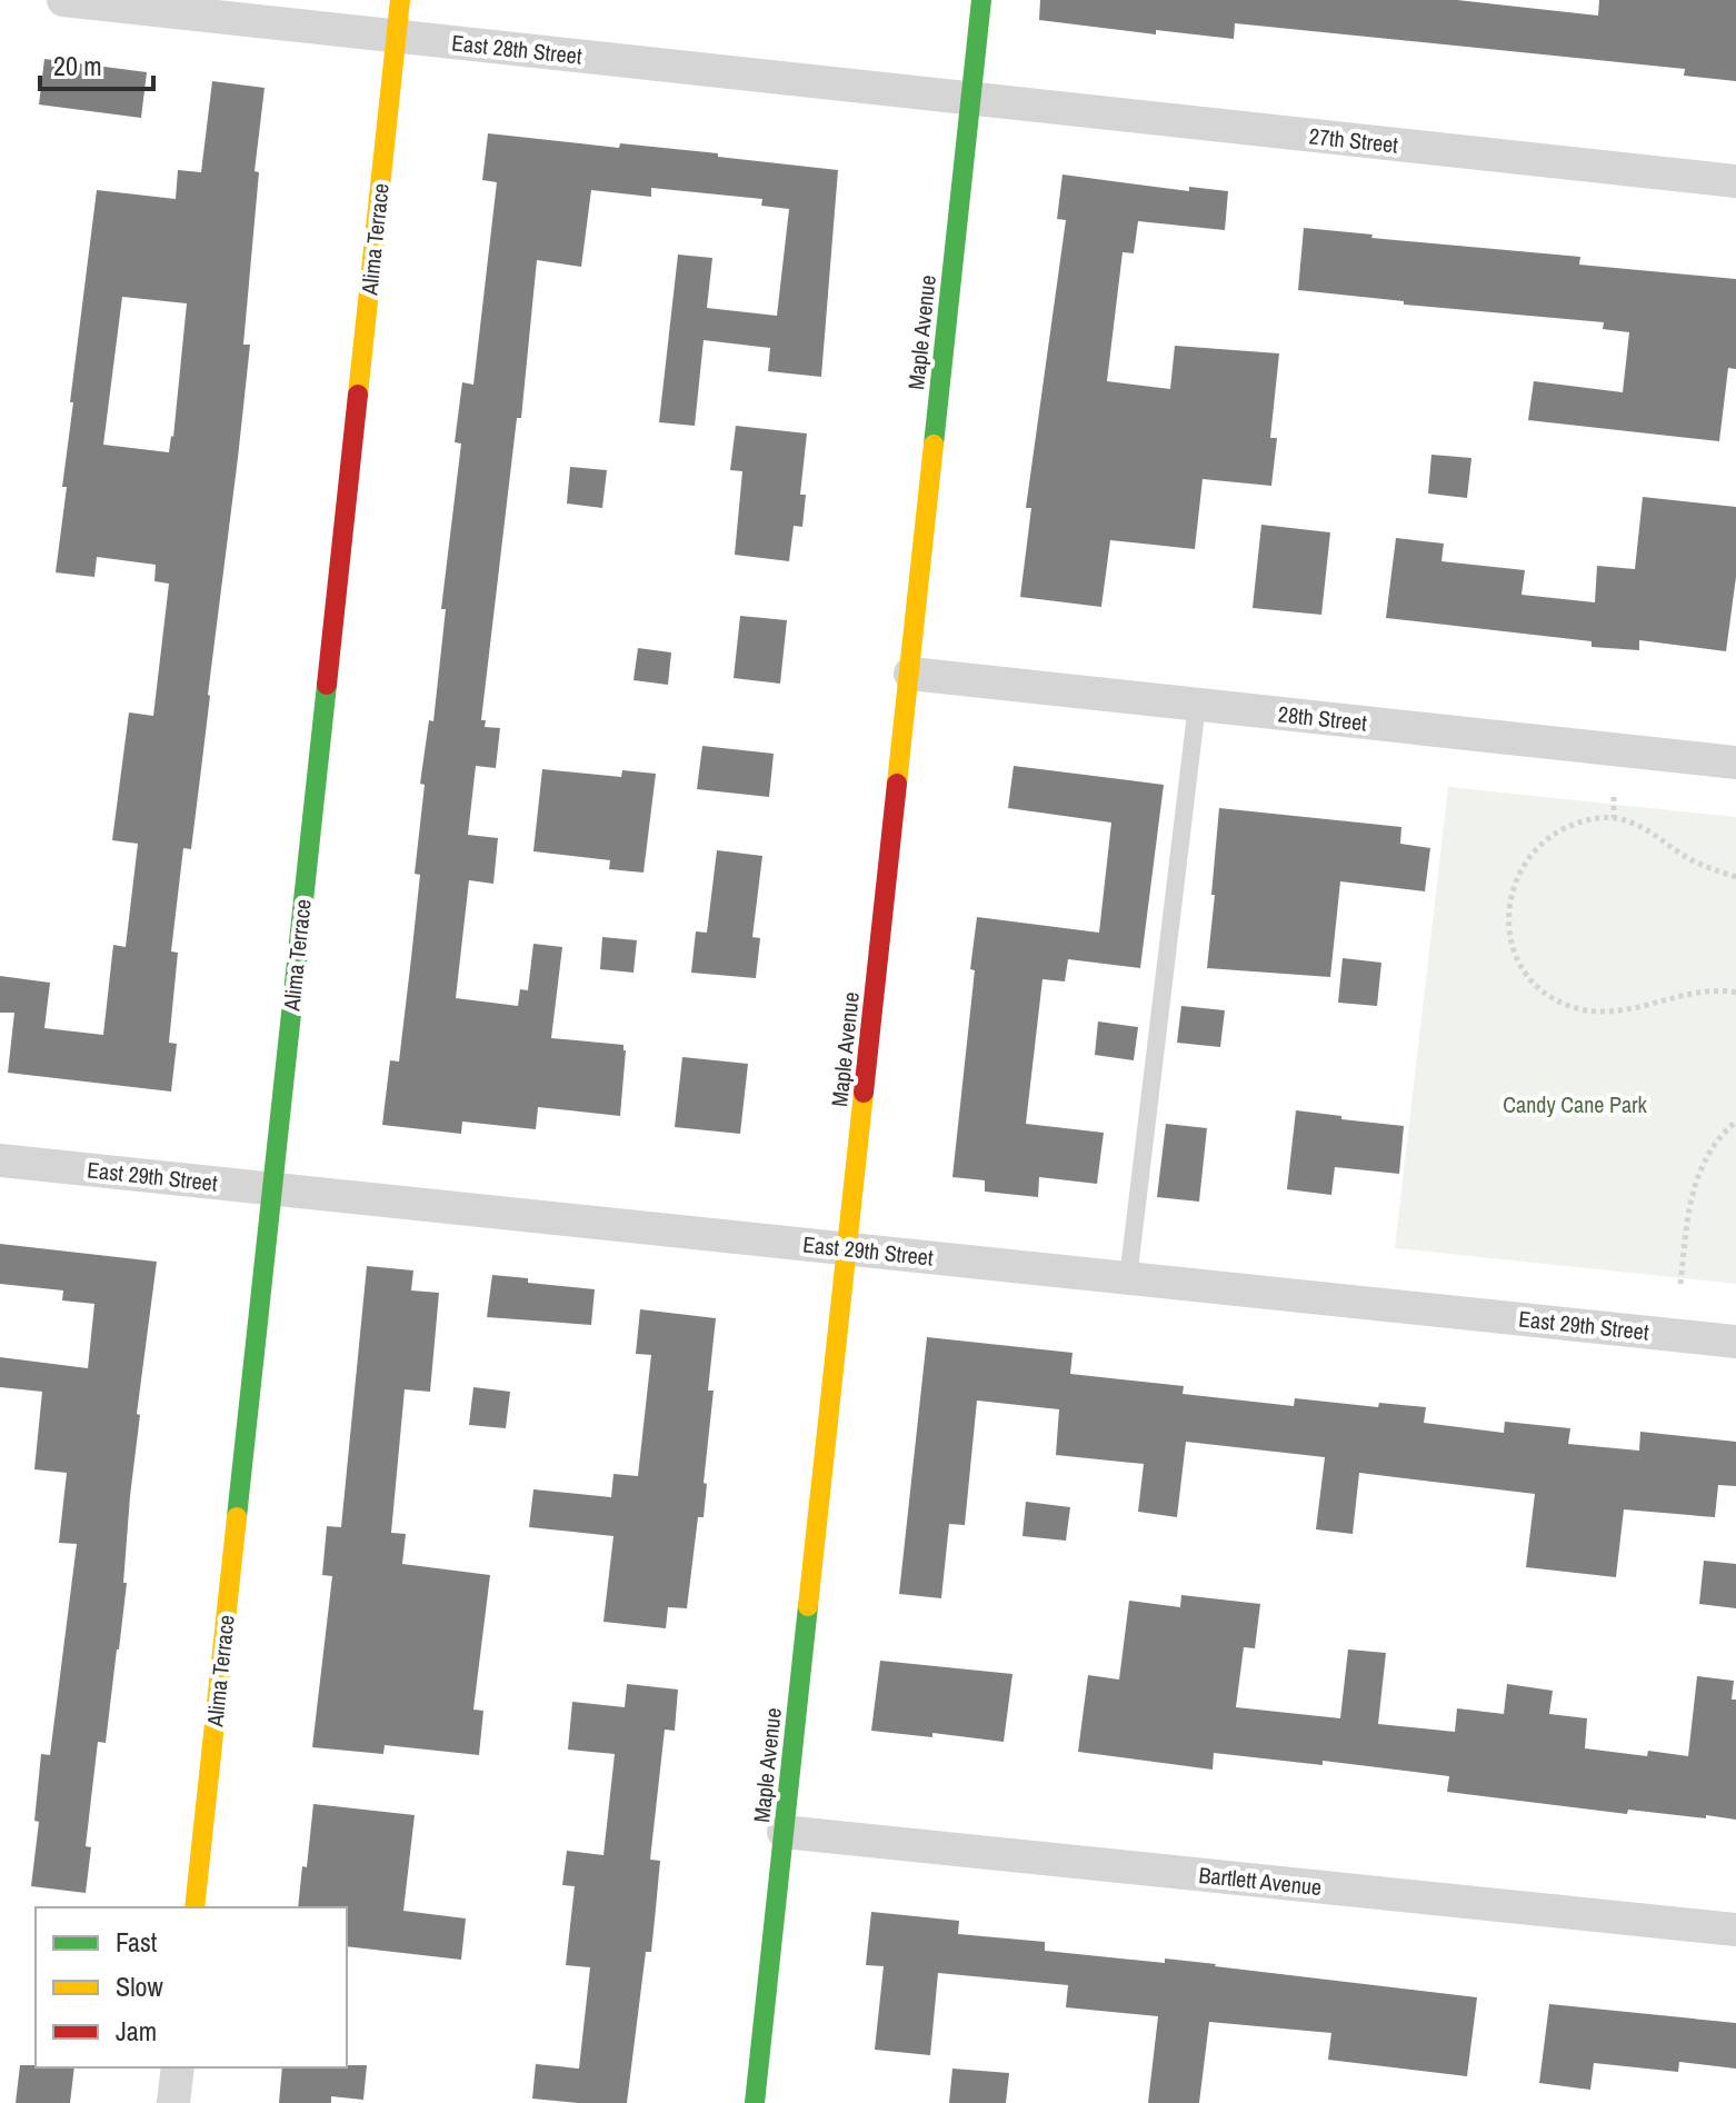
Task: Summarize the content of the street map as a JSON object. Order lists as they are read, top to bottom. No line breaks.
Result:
{"streets":{"street":["East 28th Street","27th Street","Alima Terrace","Maple Avenue","28th Street","East 29th Street","Bartlett Avenue"]},"crossings":[["East 28th Street","27th Street"],["East 28th Street","Alima Terrace"],["East 28th Street","Maple Avenue"],["27th Street","Maple Avenue"],["Alima Terrace","East 29th Street"],["Maple Avenue","28th Street"],["Maple Avenue","East 29th Street"],["Maple Avenue","Bartlett Avenue"]],"parks":["Candy Cane Park"],"legend":["Fast","Slow","Jam"],"scale_bar":"20 m"}
